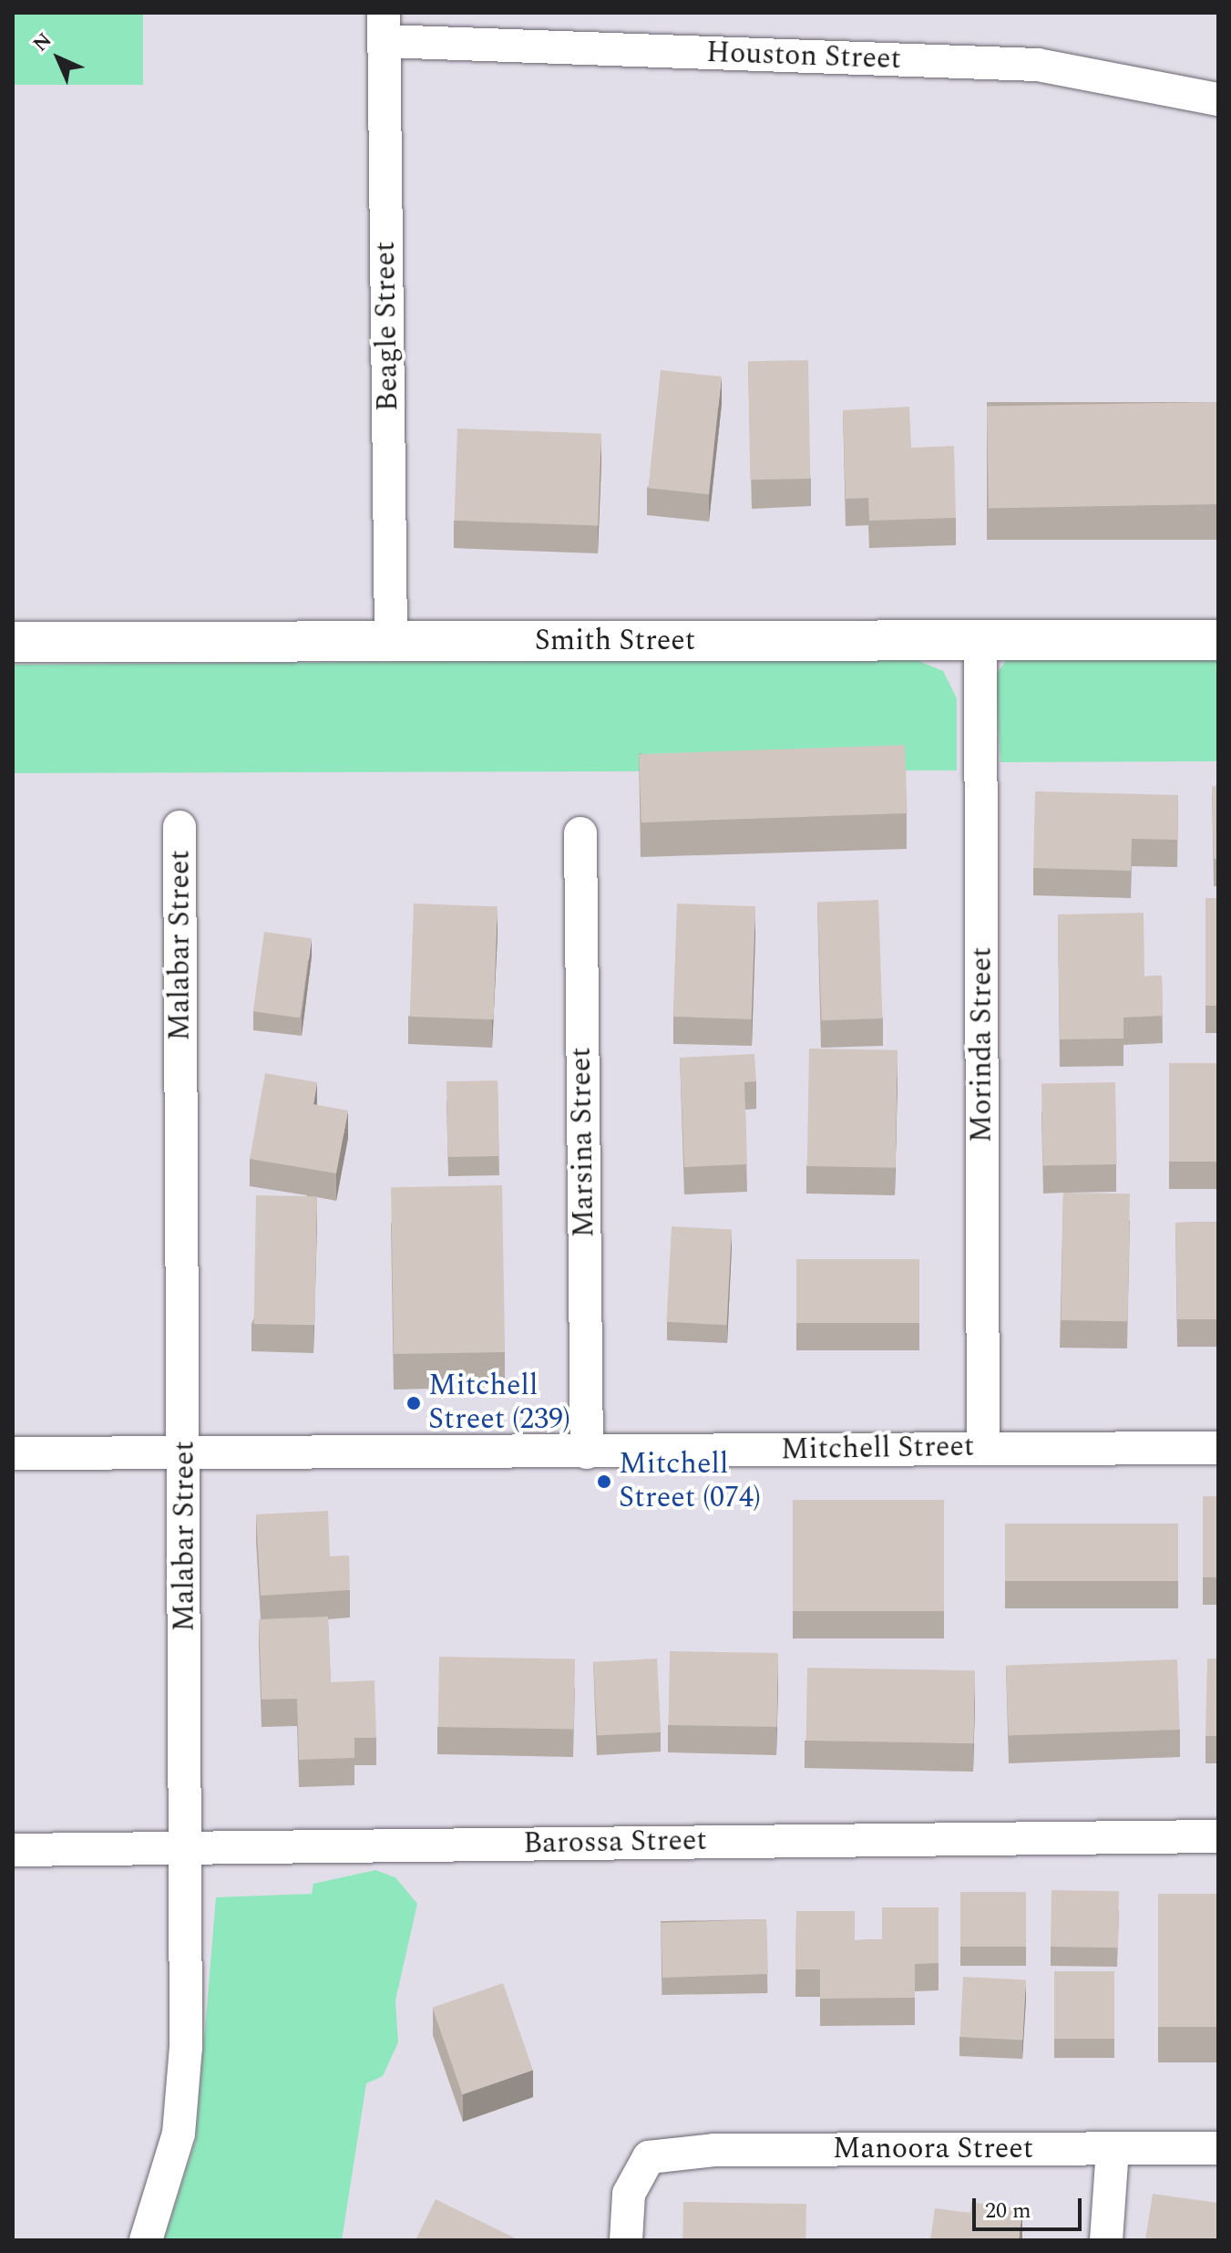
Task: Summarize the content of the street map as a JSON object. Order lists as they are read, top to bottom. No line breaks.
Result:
{"streets":{"street":["Houston Street","Beagle Street","Smith Street","Malabar Street","Morinda Street","Marsina Street","Mitchell Street","Barossa Street","Manoora Street"]},"crossings":[["Houston Street","Beagle Street"],["Beagle Street","Smith Street"],["Smith Street","Morinda Street"],["Malabar Street","Mitchell Street"],["Malabar Street","Barossa Street"],["Morinda Street","Mitchell Street"],["Marsina Street","Mitchell Street"]],"places":["Mitchell Street (239)","Mitchell Street (074)"],"scale_bar":"20 m","north":"top left"}
